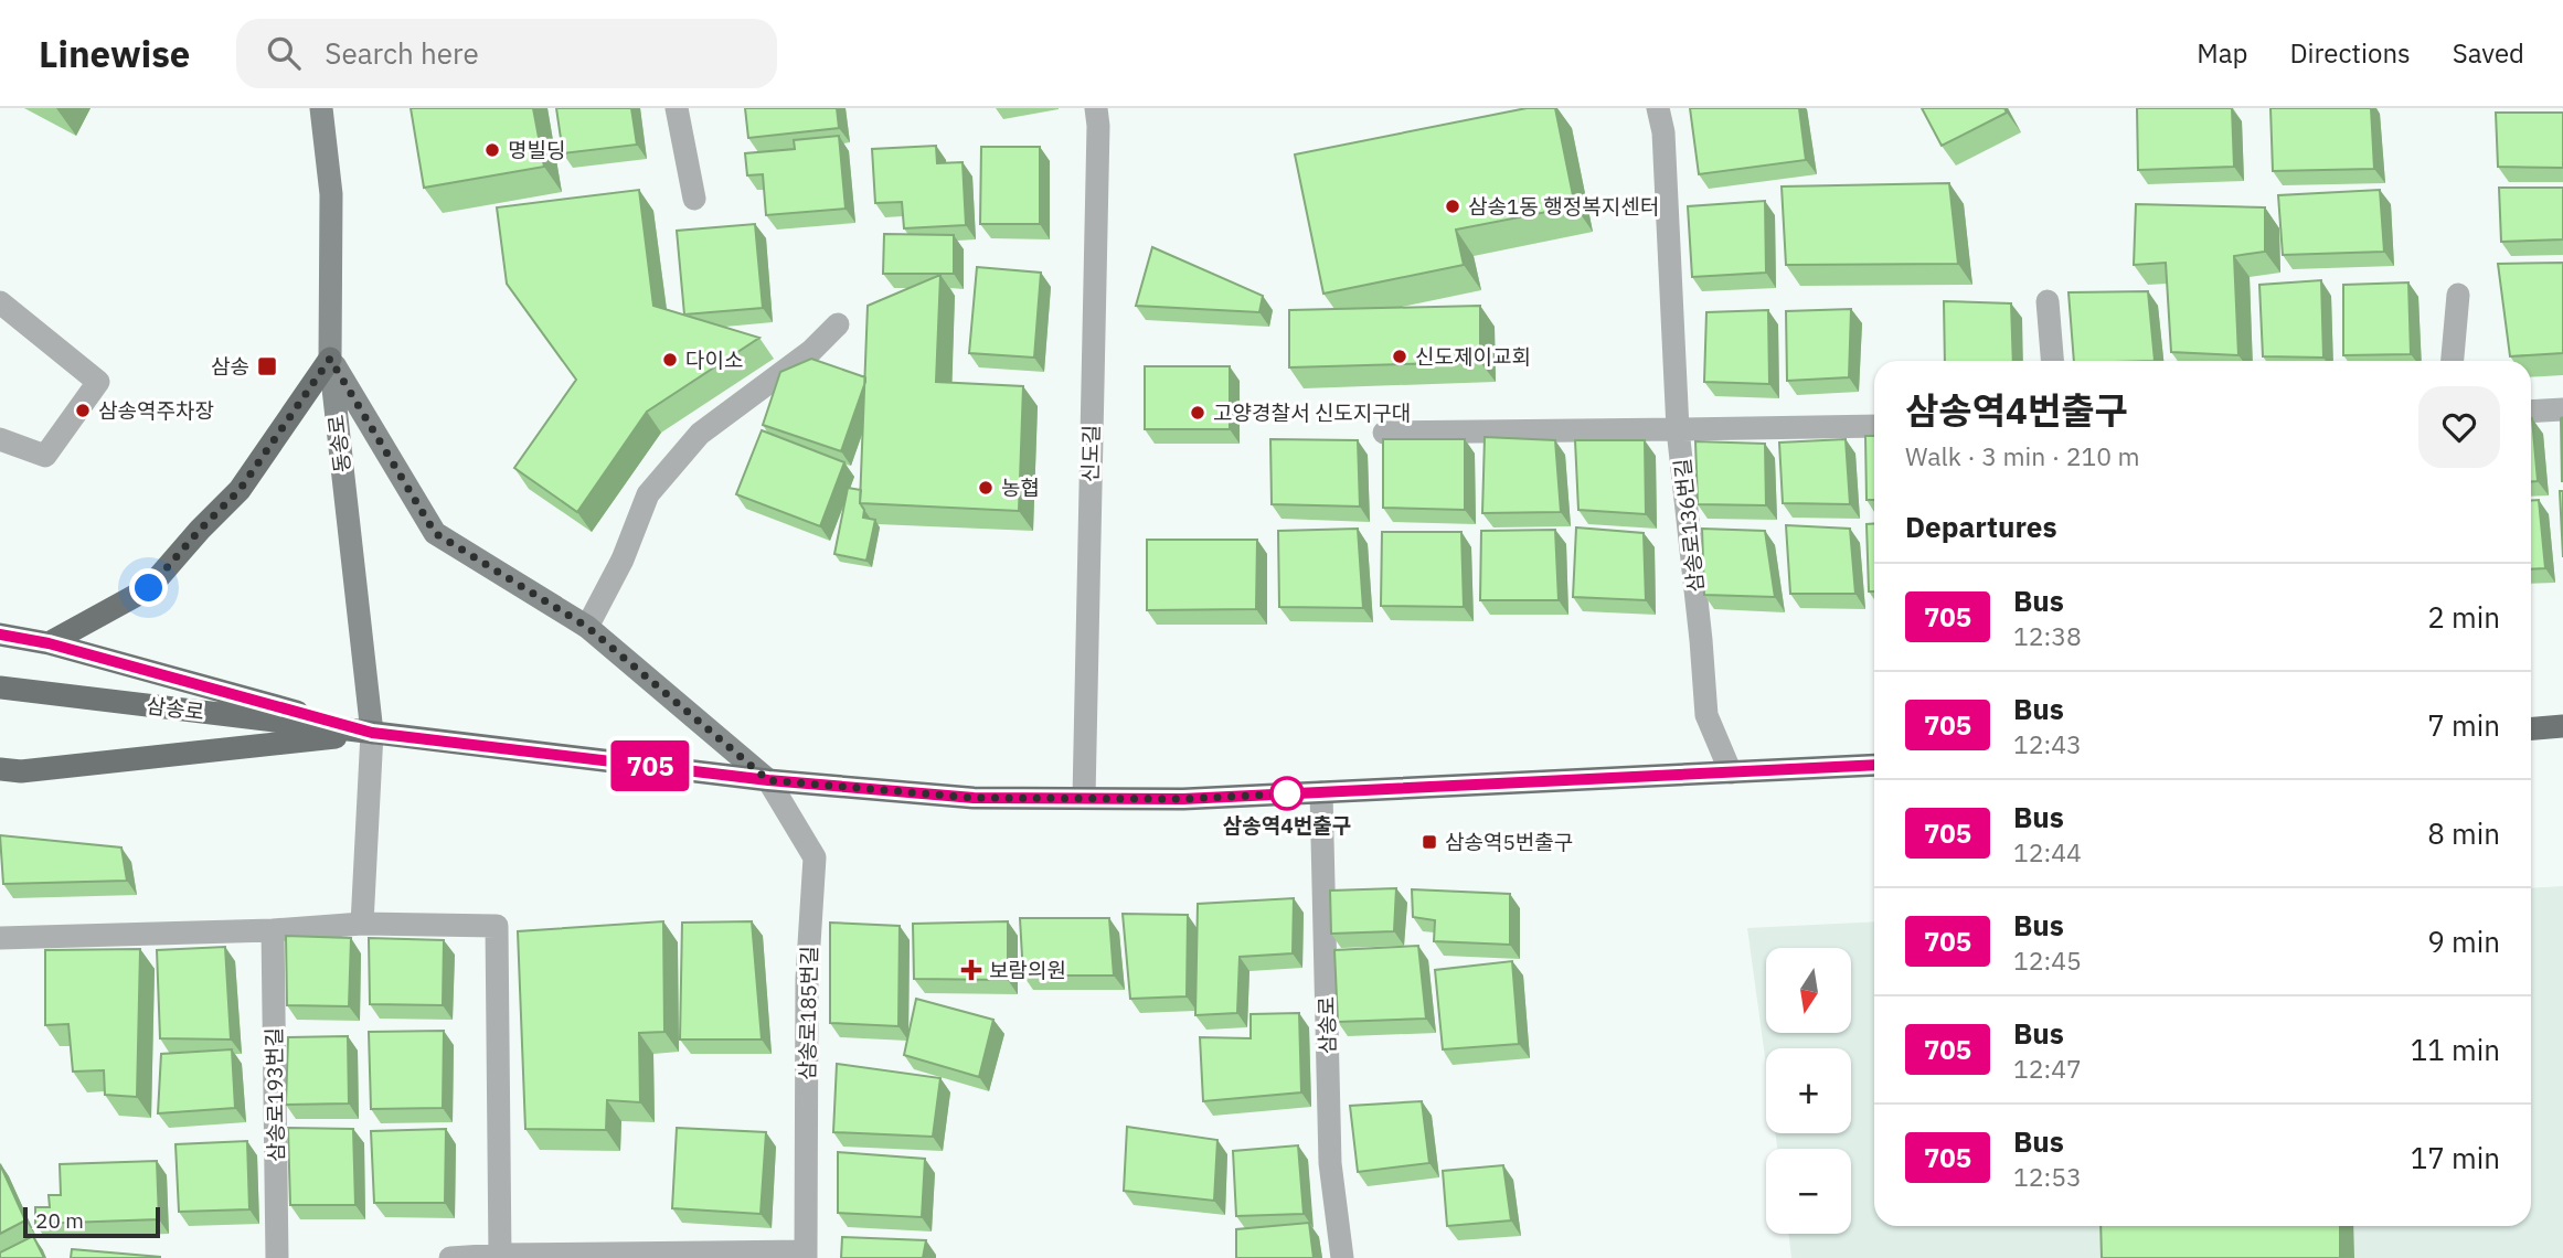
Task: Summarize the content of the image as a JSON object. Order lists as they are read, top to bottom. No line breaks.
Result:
{"streets":{"main road":["동송로","삼송로"],"street":["신도길","삼송로136번길","삼송로185번길","삼송로193번길"]},"crossings":[["동송로","삼송로"],["신도길","삼송로"],["삼송로136번길","삼송로"],["삼송로","삼송로185번길"]],"places":{"other":["명빌딩","삼송1동 행정복지센터","신도제이교회","다이소","삼송역주차장","고양경찰서 신도지구대","농협","삼송역4번출구"],"transit":["삼송","삼송역5번출구"],"health":["보람의원"]},"lines":["bus line 705"],"scale_bar":"20 m","north":"bottom","page":{"header":"Linewise","search":"Search here","nav":["Map","Directions","Saved"],"on_map":"705","heading":[["삼송역4번출구","Walk · 3 min · 210 m"],"Departures"],"list":[{"mark":"705","name":"Bus","note":"12:38","value":"2 min"},{"mark":"705","name":"Bus","note":"12:43","value":"7 min"},{"mark":"705","name":"Bus","note":"12:44","value":"8 min"},{"mark":"705","name":"Bus","note":"12:45","value":"9 min"},{"mark":"705","name":"Bus","note":"12:47","value":"11 min"},{"mark":"705","name":"Bus","note":"12:53","value":"17 min"}],"map_buttons":["+","−"],"scale":"20 m"}}
